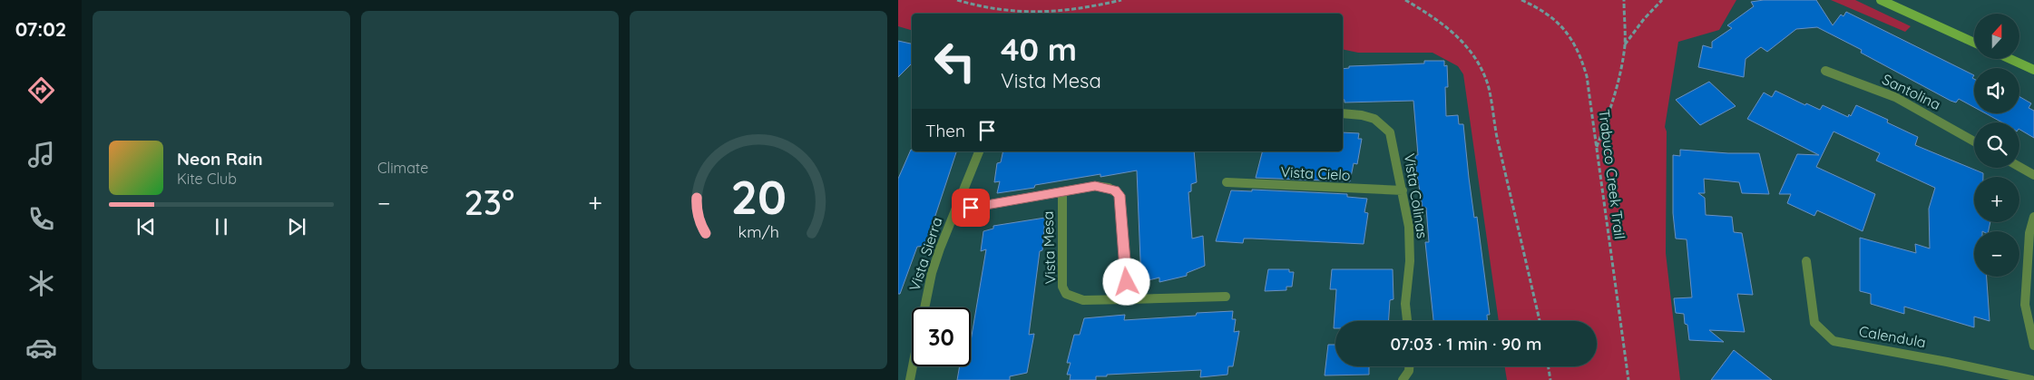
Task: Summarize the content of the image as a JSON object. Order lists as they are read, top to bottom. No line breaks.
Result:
{"streets":{"street":["Santolina","Vista Cielo","Vista Colinas","Vista Mesa","Vista Sierra","Calendula"],"path":["Trabuco Creek Trail"]},"crossings":[["Vista Cielo","Vista Colinas"],["Vista Mesa","Vista Sierra"]],"north":"top","page":{"tabs":"07:02","tile":"Climate","map_buttons":["+","−"],"turn":["40 m","Vista Mesa"],"then":"Then","song":["Neon Rain","Kite Club"],"heat":["−","23°","+"],"limit":"30","trip":"07:03 · 1 min · 90 m","gauge":["20","km/h"]}}
